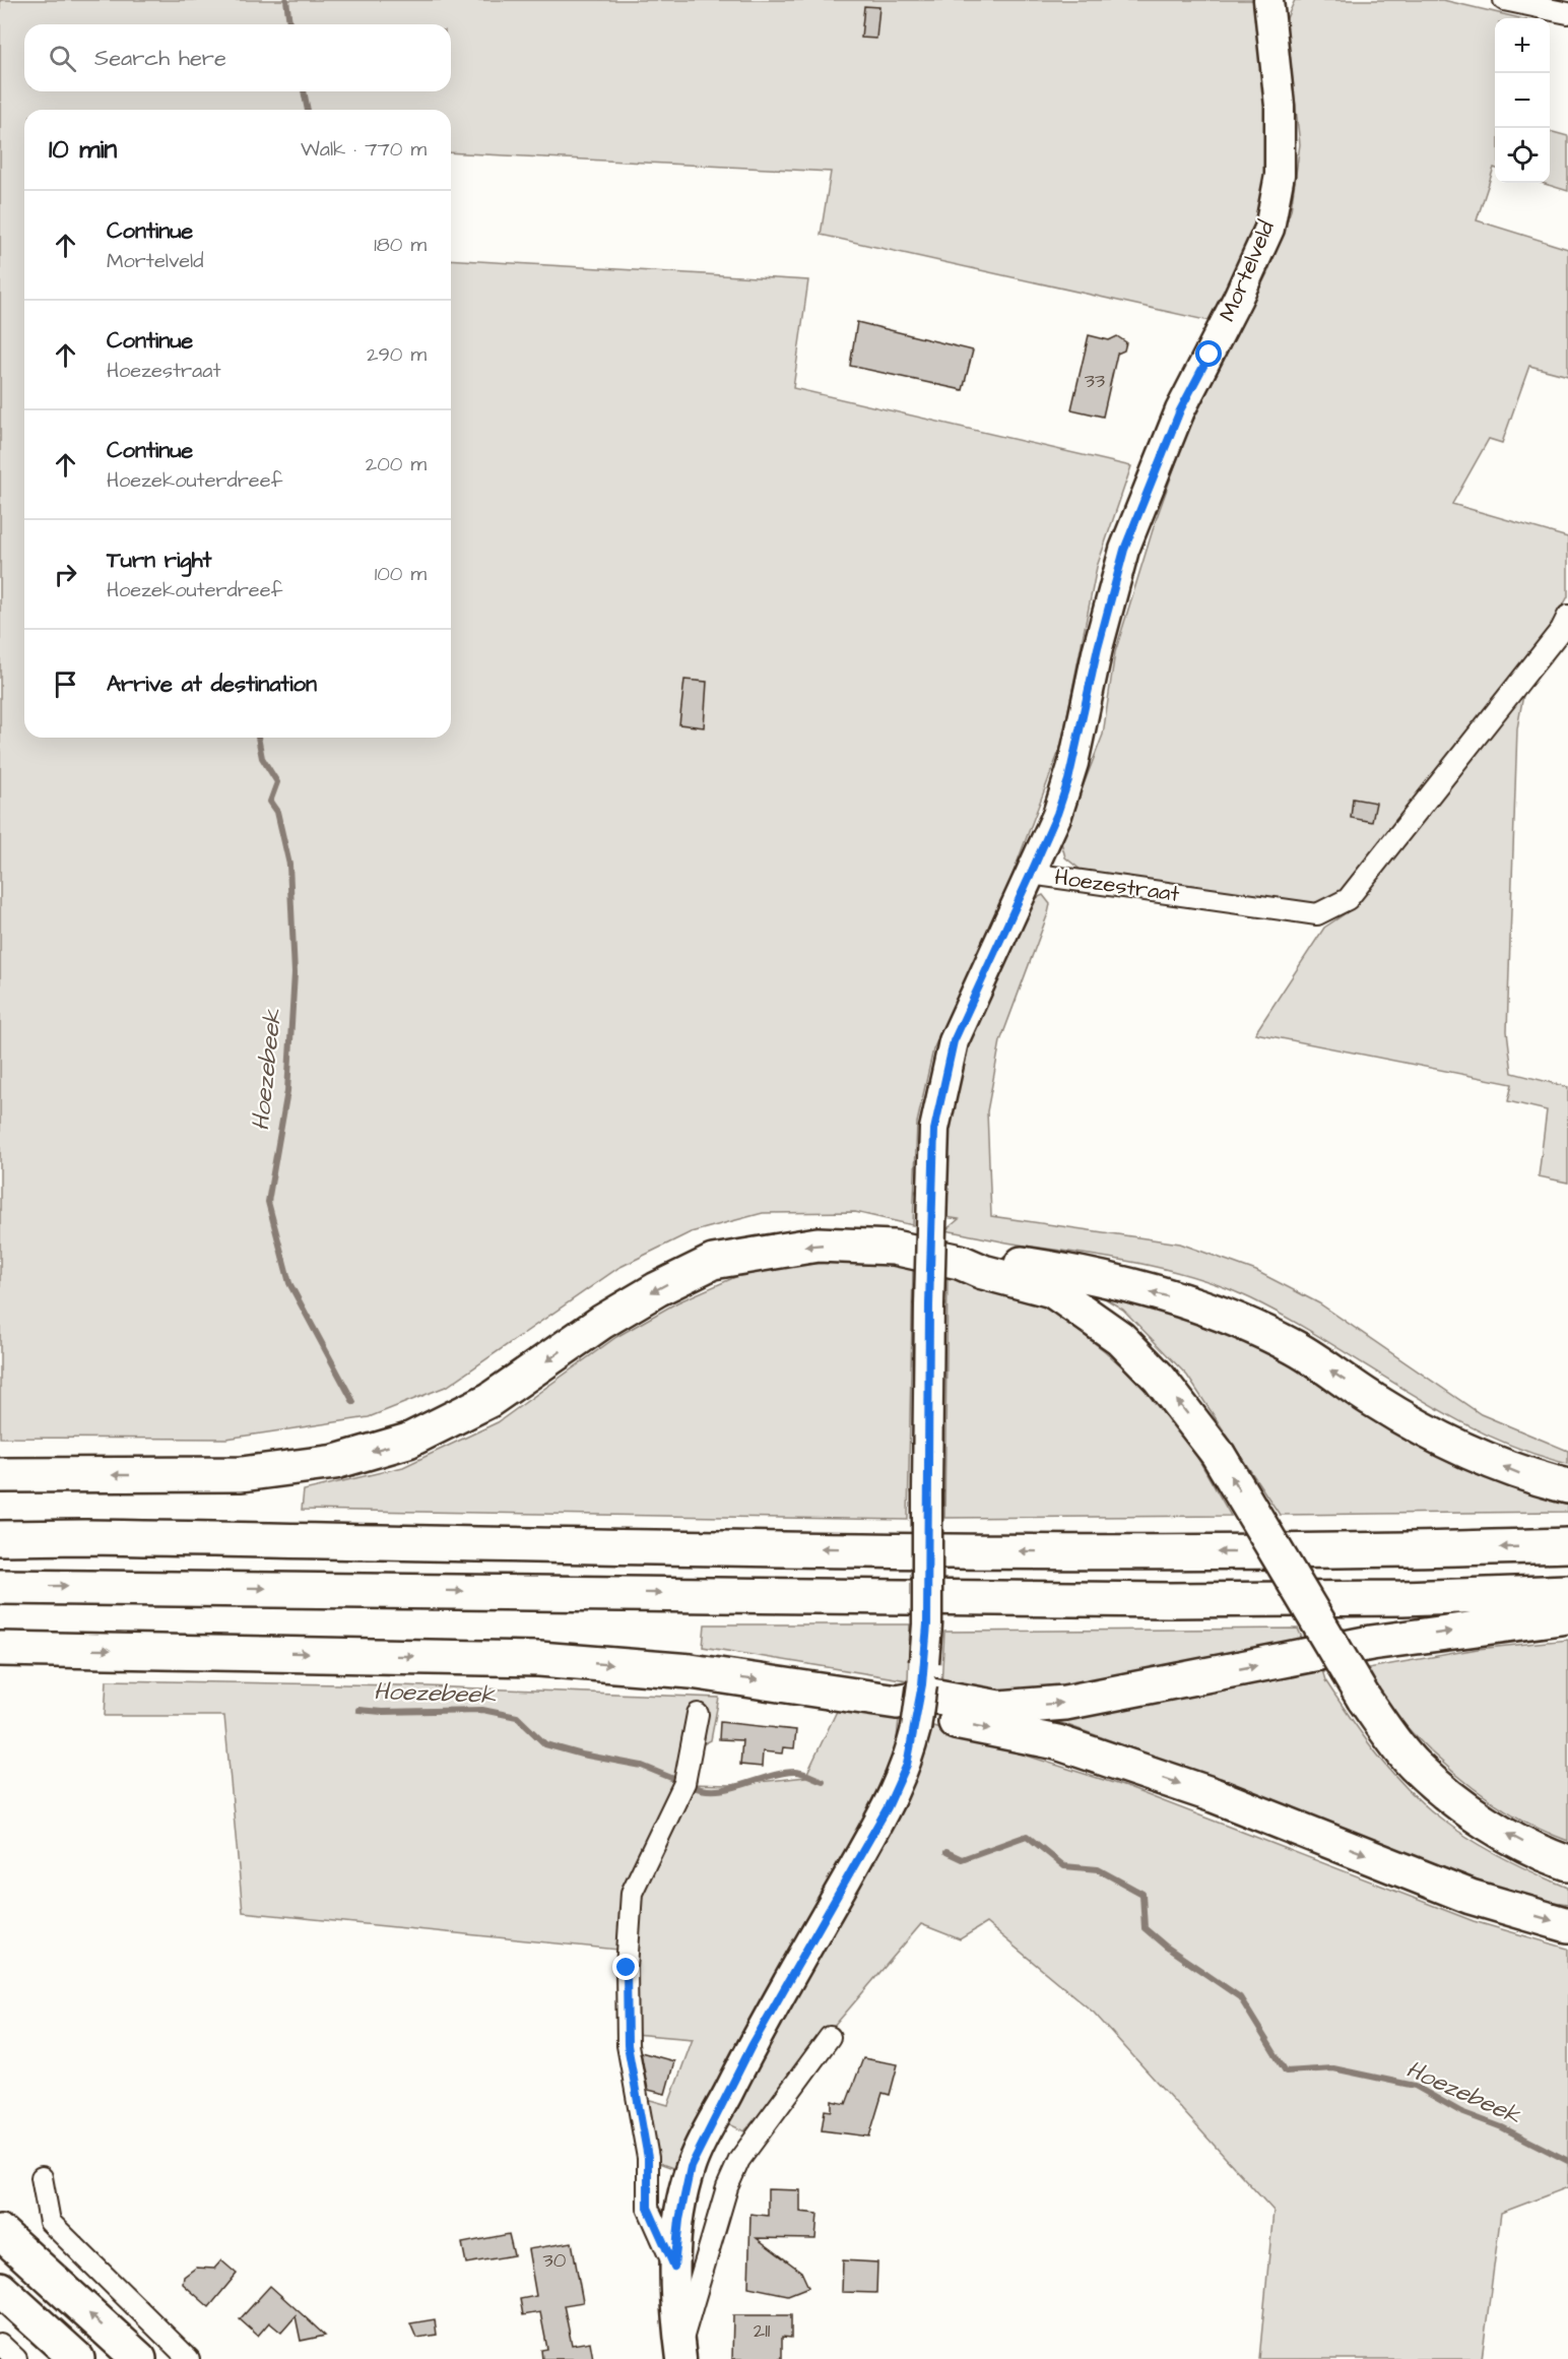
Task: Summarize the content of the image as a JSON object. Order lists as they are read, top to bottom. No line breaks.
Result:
{"streets":{"street":["Mortelveld","Hoezestraat"]},"crossings":[["Mortelveld","Hoezestraat"]],"water":["Hoezebeek"],"house_numbers":["33","30","211"],"page":{"map_buttons":["+","−"],"search":"Search here","heading":["10 min","Walk · 770 m"],"list":[["Continue","Mortelveld","180 m"],["Continue","Hoezestraat","290 m"],["Continue","Hoezekouterdreef","200 m"],["Turn right","Hoezekouterdreef","100 m"],"Arrive at destination"]}}
